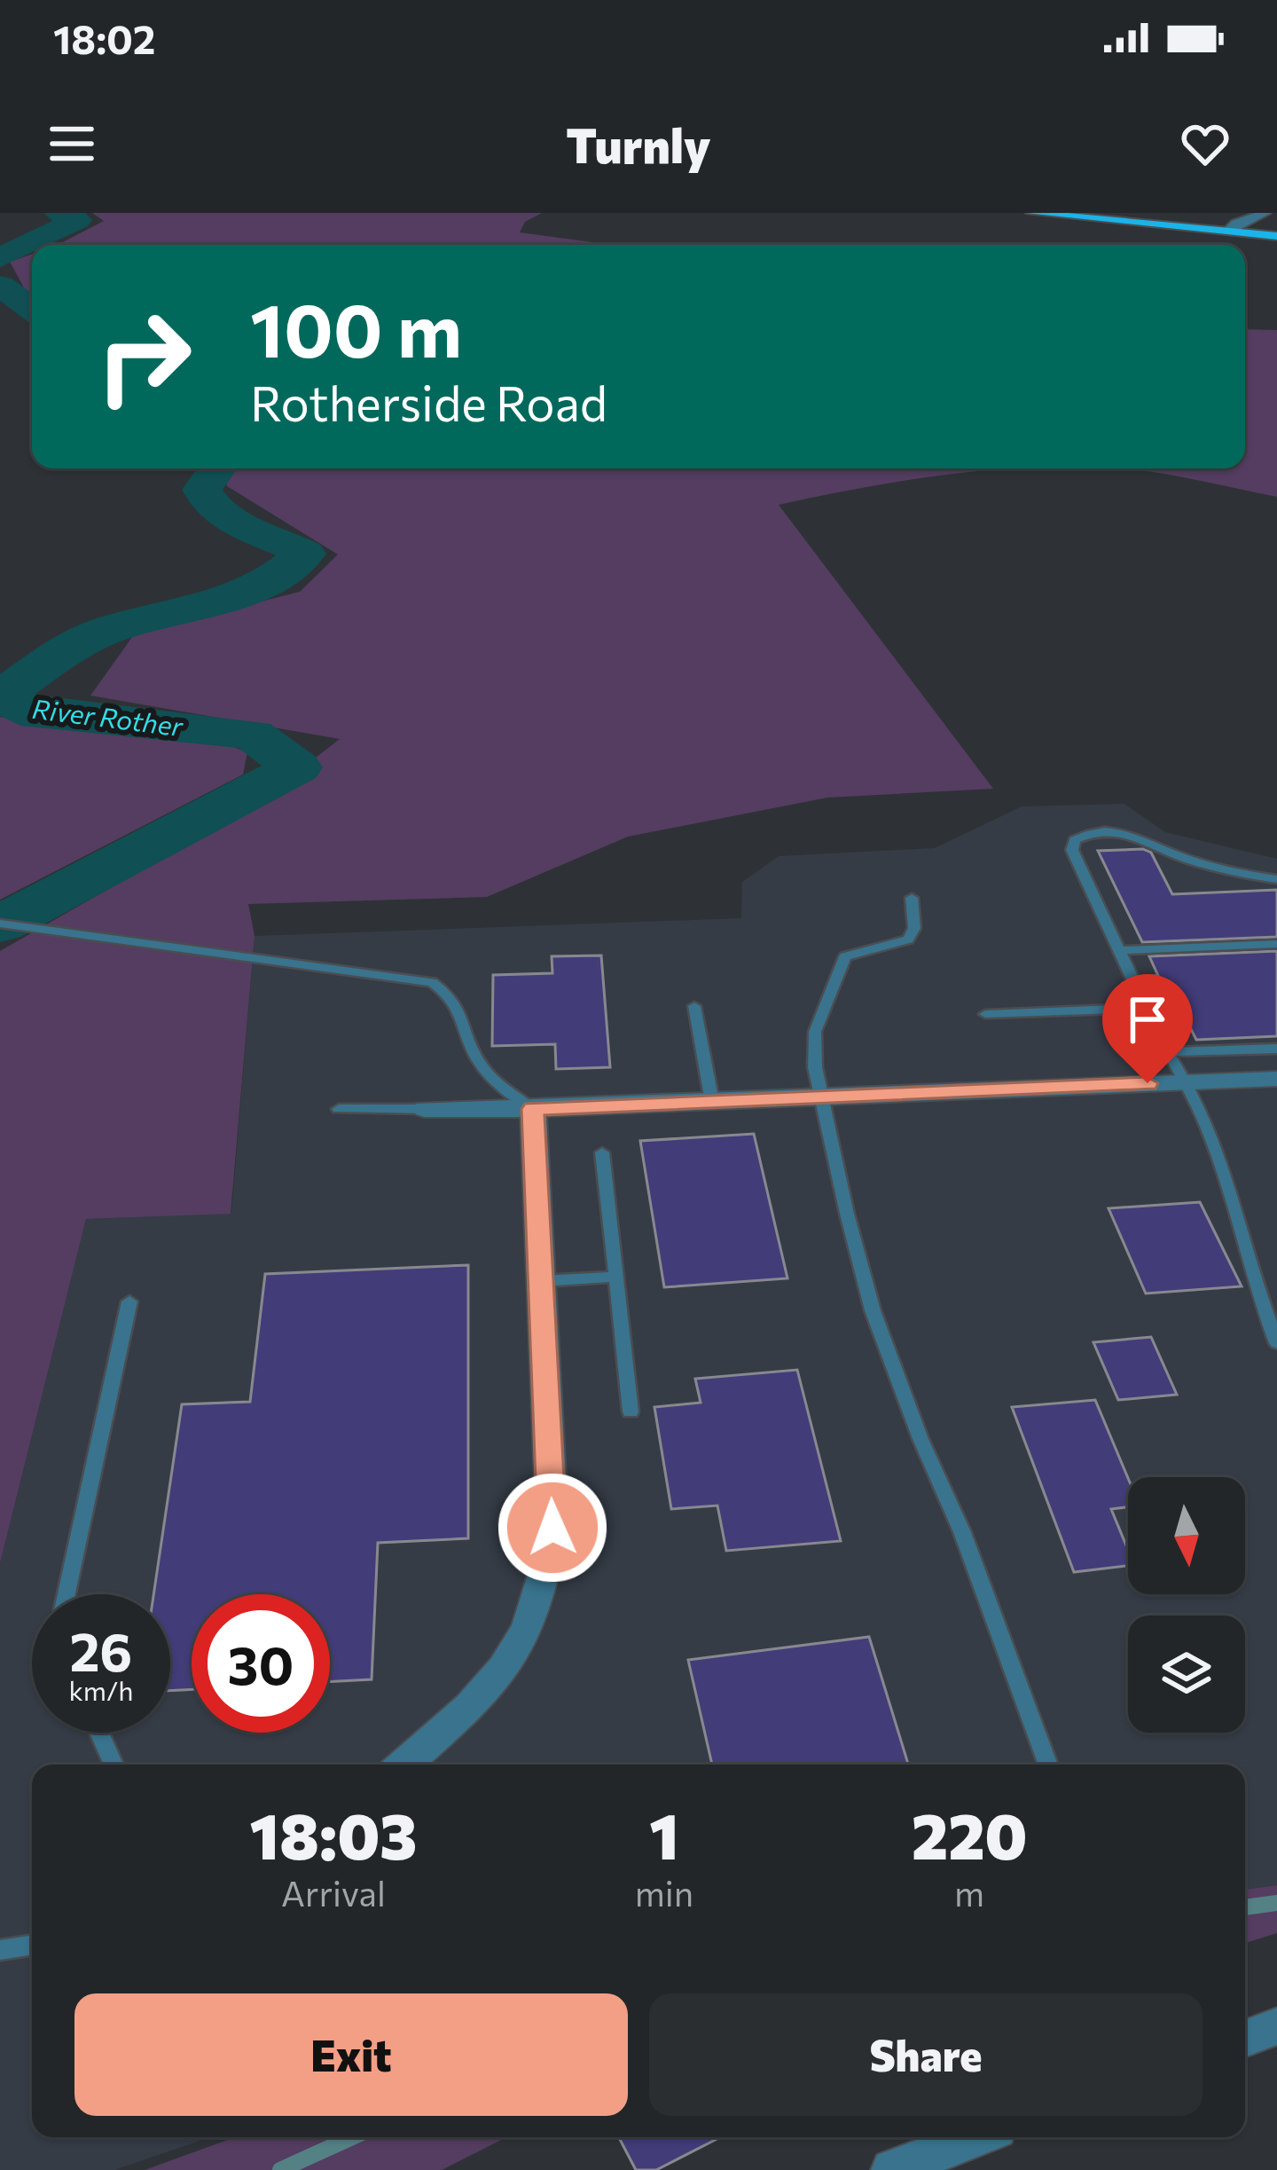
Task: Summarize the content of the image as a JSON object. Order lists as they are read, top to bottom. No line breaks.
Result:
{"water":["River Rother"],"north":"bottom","page":{"status":"18:02","header":"Turnly","turn":["100 m","Rotherside Road"],"speed":"26 km/h","limit":"30","eta":["18:03","Arrival","1","min","220","m"],"buttons":["Exit","Share"]}}
